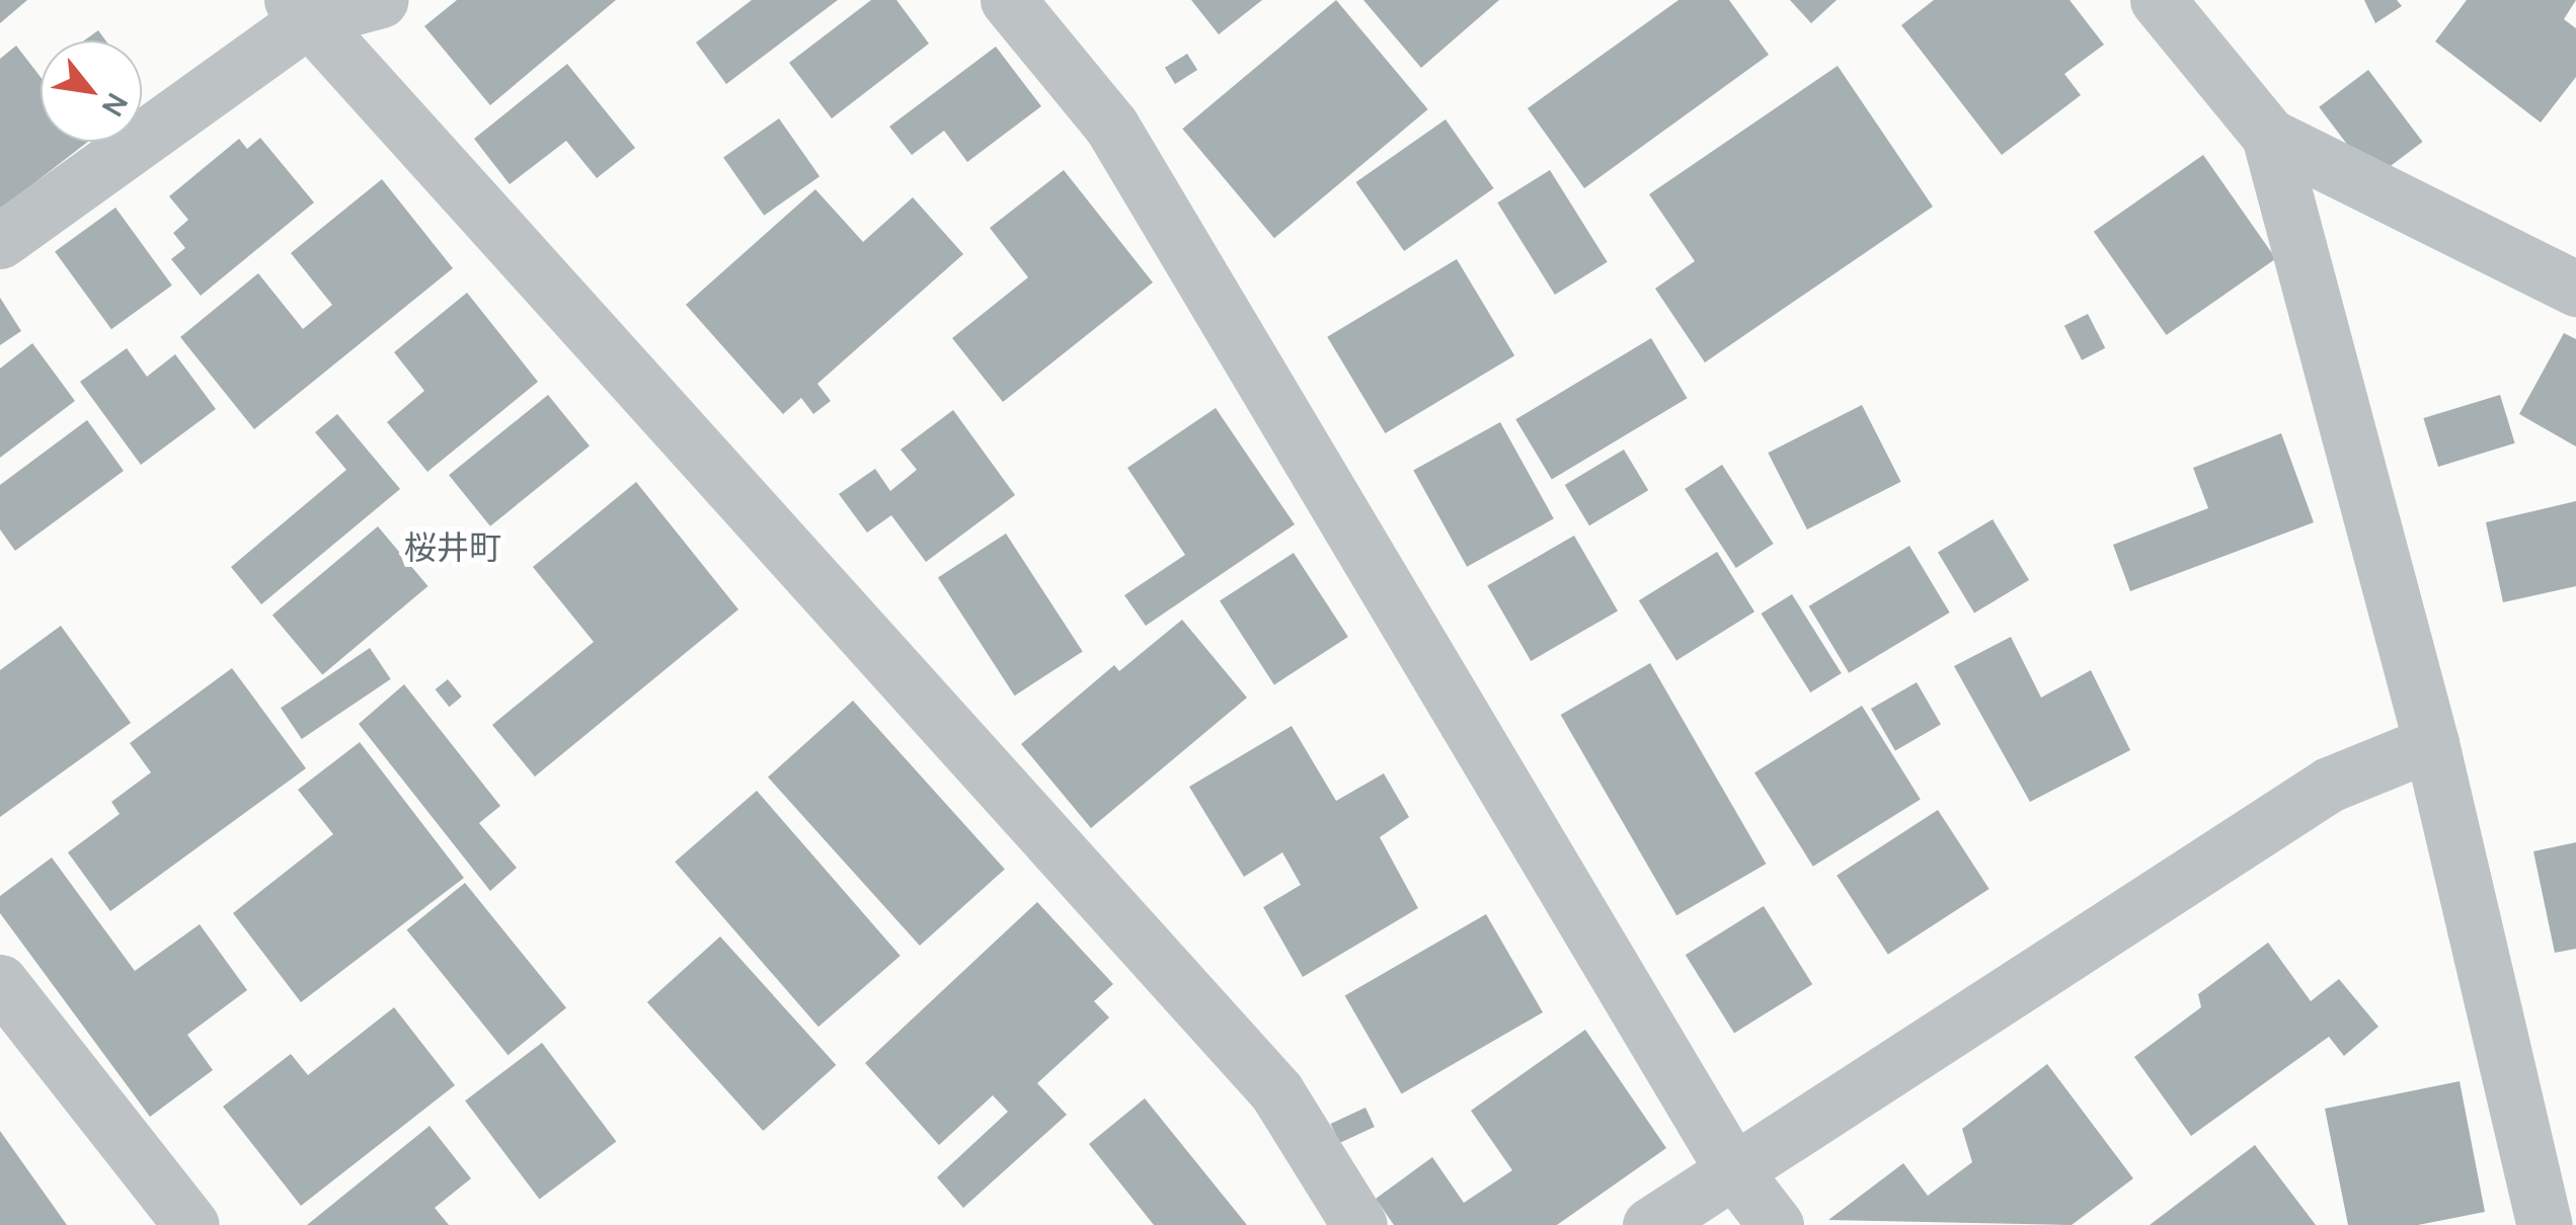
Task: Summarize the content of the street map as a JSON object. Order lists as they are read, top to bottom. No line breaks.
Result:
{"districts":["桜井町"],"north":"bottom right"}
